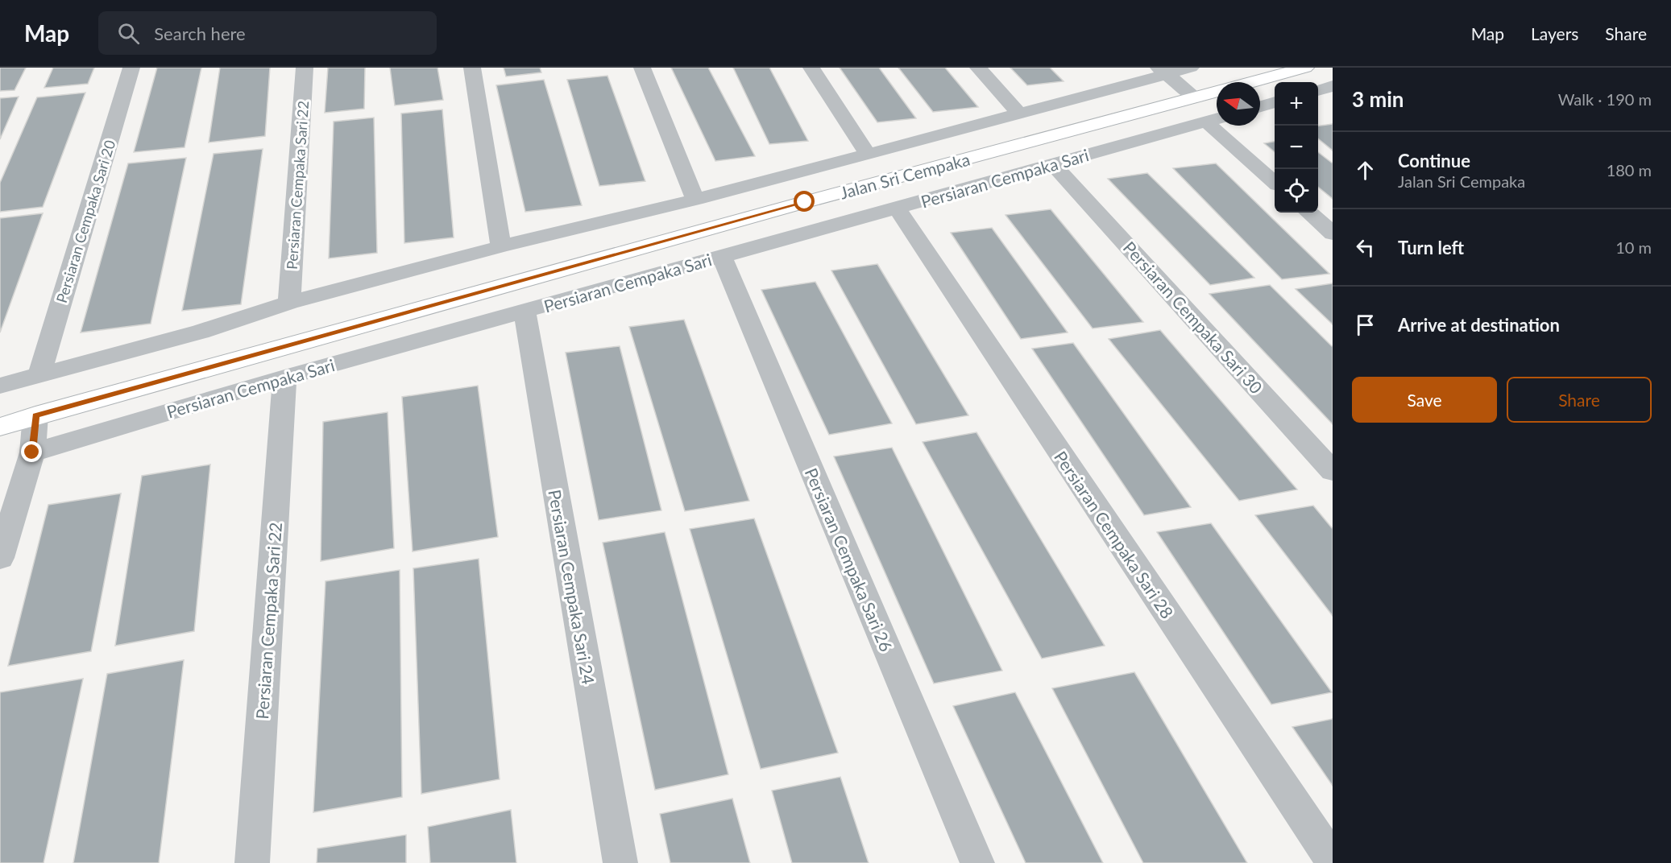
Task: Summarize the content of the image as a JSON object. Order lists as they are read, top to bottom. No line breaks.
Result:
{"streets":{"street":["Jalan Sri Cempaka","Persiaran Cempaka Sari","Persiaran Cempaka Sari 22","Persiaran Cempaka Sari 20","Persiaran Cempaka Sari 30","Persiaran Cempaka Sari 28","Persiaran Cempaka Sari 26","Persiaran Cempaka Sari 24"]},"crossings":[["Persiaran Cempaka Sari","Persiaran Cempaka Sari 22"],["Persiaran Cempaka Sari","Persiaran Cempaka Sari 30"],["Persiaran Cempaka Sari","Persiaran Cempaka Sari 28"],["Persiaran Cempaka Sari","Persiaran Cempaka Sari 26"],["Persiaran Cempaka Sari","Persiaran Cempaka Sari 24"]],"north":"left","page":{"header":"Map","search":"Search here","nav":["Map","Layers","Share"],"heading":["3 min","Walk · 190 m"],"map_buttons":["+","−"],"list":[["Continue","Jalan Sri Cempaka","180 m"],["Turn left","10 m"],"Arrive at destination"],"buttons":["Save","Share"]}}
